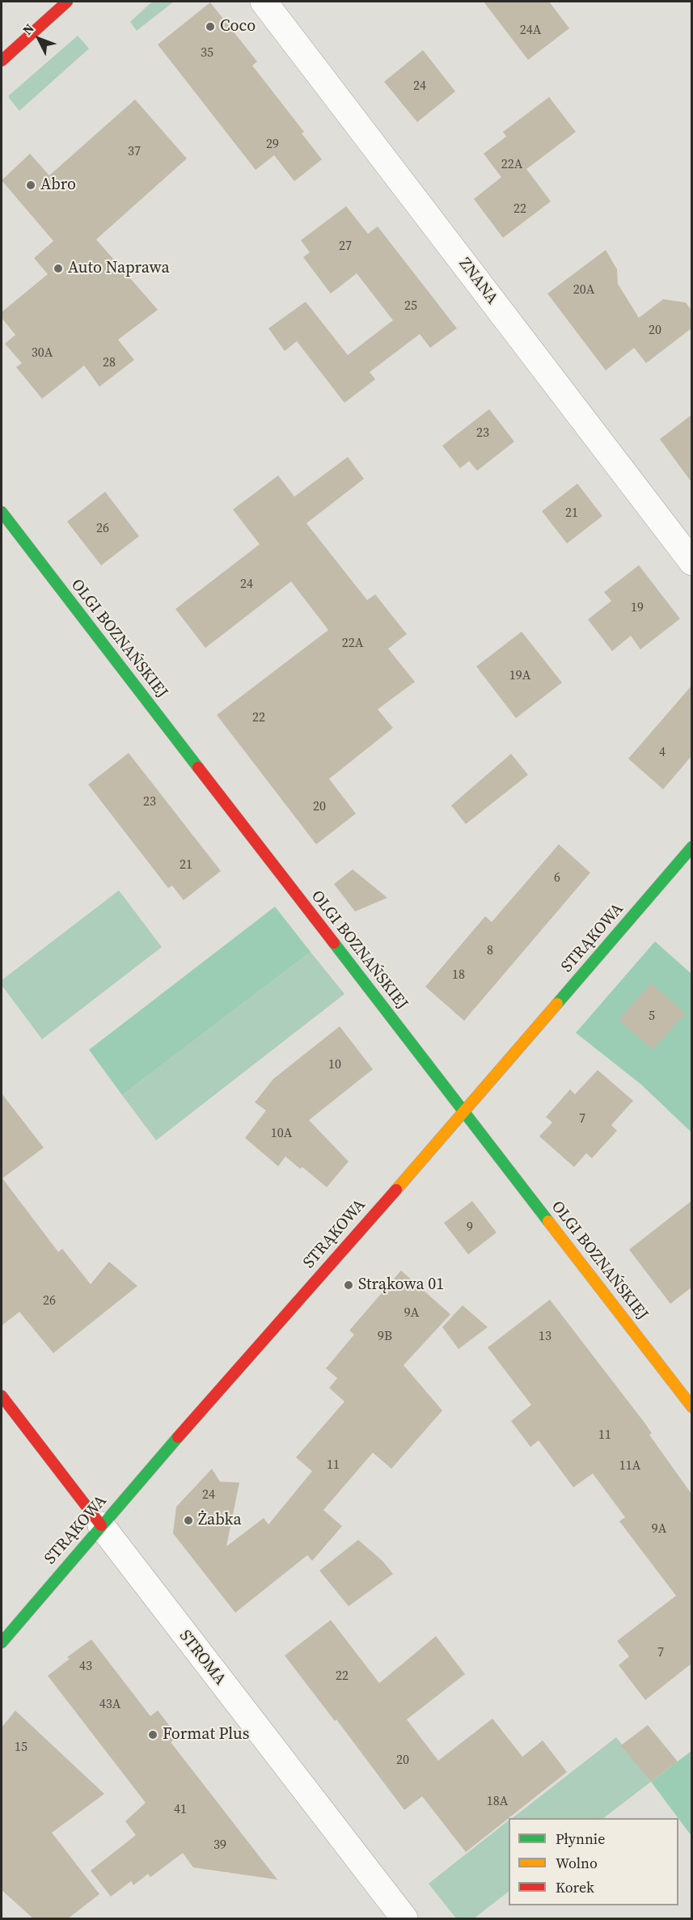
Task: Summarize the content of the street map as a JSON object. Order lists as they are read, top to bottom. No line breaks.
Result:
{"streets":{"street":["ZNANA","OLGI BOZNAŃSKIEJ","STRĄKOWA","STROMA"]},"crossings":[["OLGI BOZNAŃSKIEJ","STRĄKOWA"],["STRĄKOWA","STROMA"]],"places":["Coco","Abro","Auto Naprawa","Strąkowa 01","Żabka","Format Plus"],"house_numbers":["24A","35","24","29","37","22A","22","27","20A","25","20","30A","28","23","21","26","24","19","22A","19A","22","4","23","20","21","6","8","18","5","10","7","10A","9","26","9A","9B","13","11","11","11A","24","9A","7","43","22","43A","15","20","18A","41","39"],"legend":["Płynnie","Wolno","Korek"],"north":"top left"}
